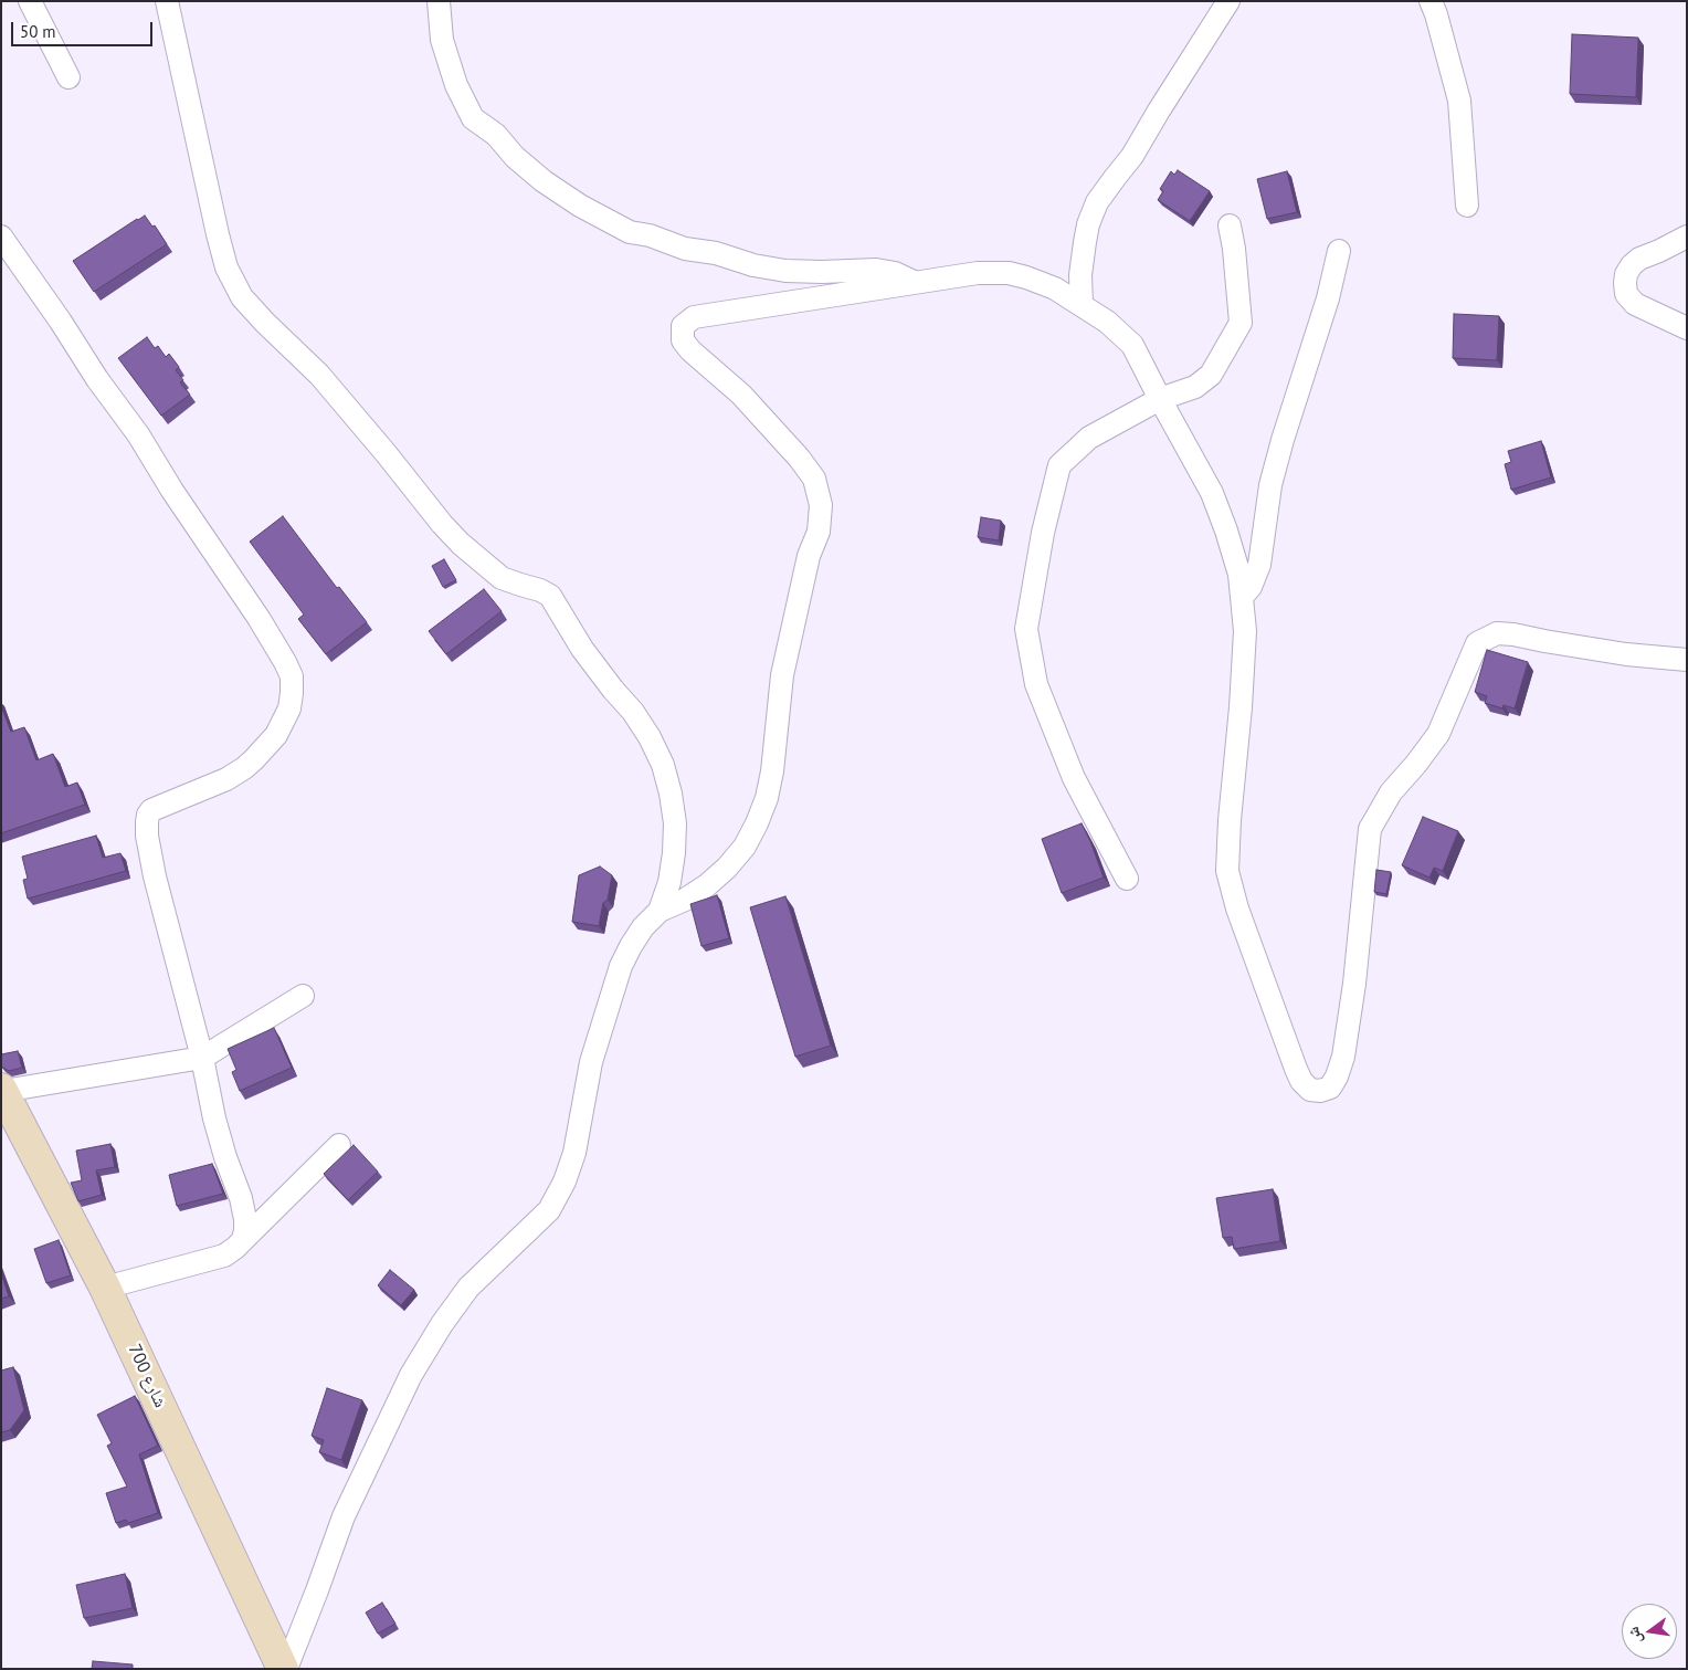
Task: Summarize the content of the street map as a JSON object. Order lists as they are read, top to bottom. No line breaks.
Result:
{"streets":{"main road":["شارع 700"]},"scale_bar":"50 m","north":"left"}
